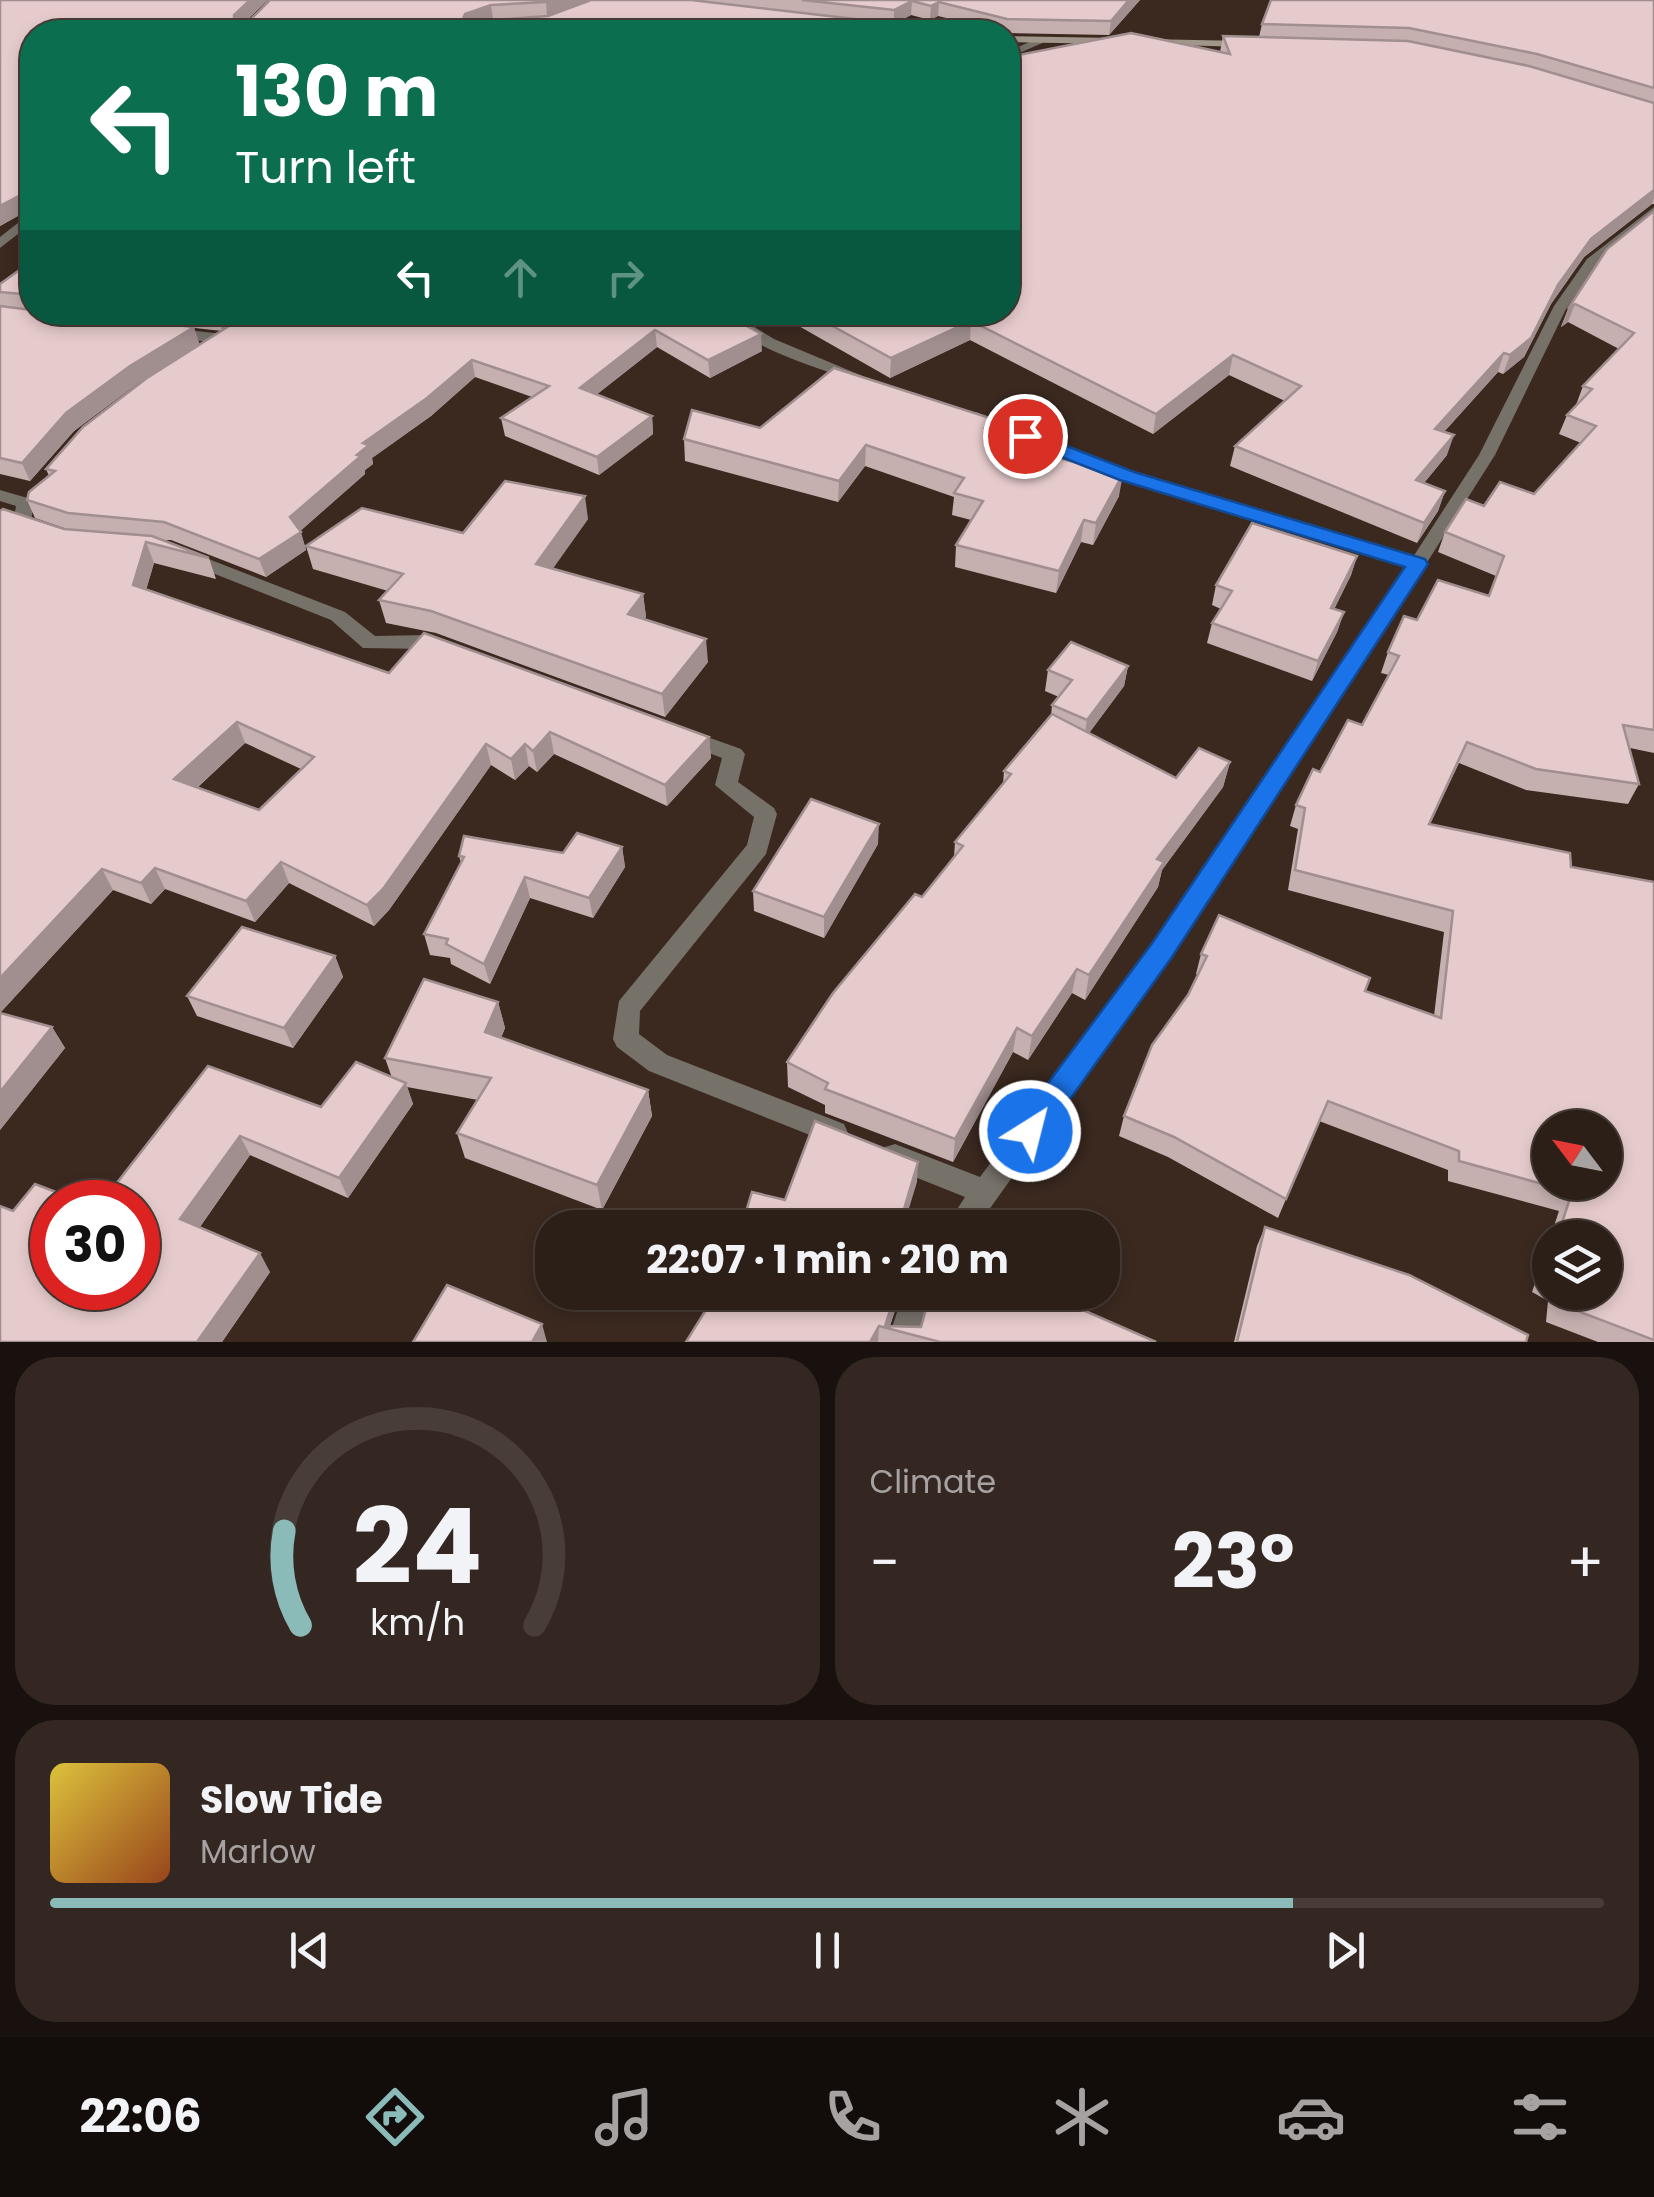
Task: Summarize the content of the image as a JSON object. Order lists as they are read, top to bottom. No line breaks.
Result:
{"north":"top left","page":{"turn":["130 m","Turn left"],"limit":"30","trip":"22:07 · 1 min · 210 m","tile":"Climate","heat":["−","23°","+"],"song":["Slow Tide","Marlow"],"tabs":"22:06","gauge":["24","km/h"]}}
